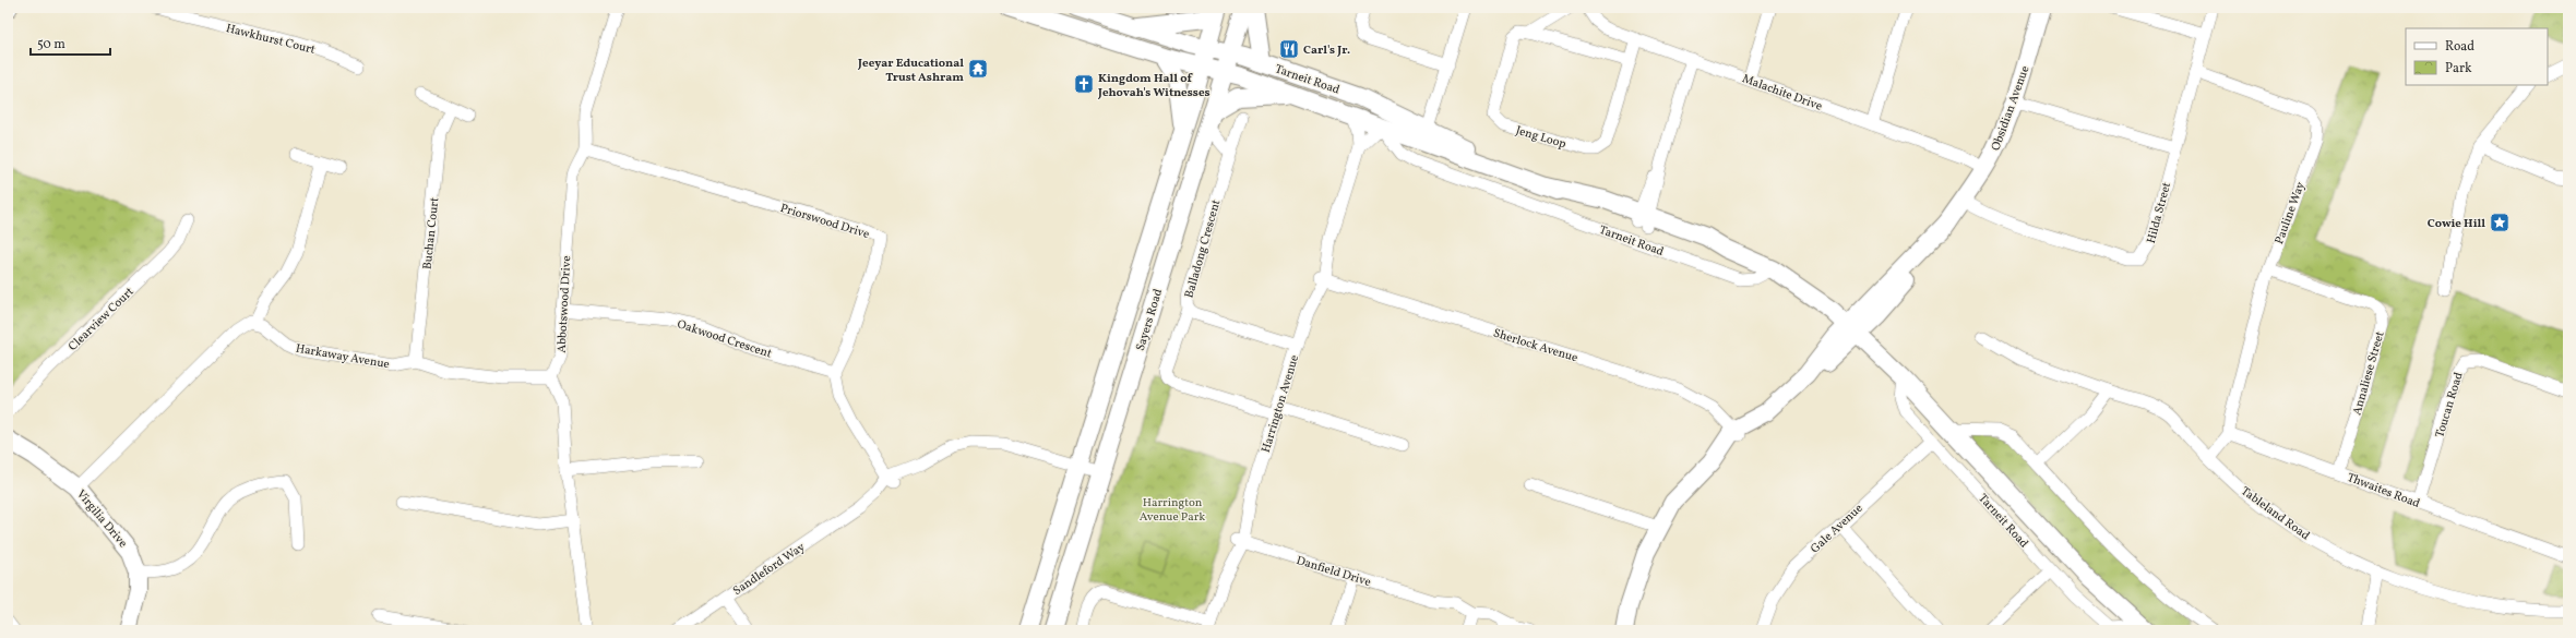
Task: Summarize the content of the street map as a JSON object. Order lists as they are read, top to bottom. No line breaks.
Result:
{"streets":{"main road":["Tarneit Road","Obsidian Avenue","Sayers Road","Virgilia Drive"],"street":["Hawkhurst Court","Malachite Drive","Jeng Loop","Hilda Street","Pauline Way","Priorswood Drive","Buchan Court","Balladong Crescent","Abbotswood Drive","Clearview Court","Oakwood Crescent","Sherlock Avenue","Harkaway Avenue","Annaliese Street","Harrington Avenue","Toucan Road","Thwaites Road","Tableland Road","Gale Avenue","Sandleford Way","Danfield Drive"]},"crossings":[["Tarneit Road","Obsidian Avenue"],["Tarneit Road","Sayers Road"],["Tarneit Road","Harrington Avenue"],["Tarneit Road","Gale Avenue"],["Malachite Drive","Obsidian Avenue"],["Malachite Drive","Jeng Loop"],["Obsidian Avenue","Hilda Street"],["Obsidian Avenue","Sherlock Avenue"],["Hilda Street","Pauline Way"],["Pauline Way","Annaliese Street"],["Pauline Way","Thwaites Road"],["Priorswood Drive","Abbotswood Drive"],["Priorswood Drive","Oakwood Crescent"],["Buchan Court","Harkaway Avenue"],["Balladong Crescent","Harrington Avenue"],["Abbotswood Drive","Oakwood Crescent"],["Abbotswood Drive","Harkaway Avenue"],["Sayers Road","Sandleford Way"],["Sherlock Avenue","Harrington Avenue"],["Annaliese Street","Thwaites Road"],["Harrington Avenue","Danfield Drive"],["Toucan Road","Thwaites Road"]],"parks":["Harrington Avenue Park"],"places":{"restaurant":["Carl's Jr."],"temple":["Jeeyar Educational Trust Ashram"],"church":["Kingdom Hall of Jehovah's Witnesses"],"place":["Cowie Hill"]},"legend":["Road","Park"],"scale_bar":"50 m"}
